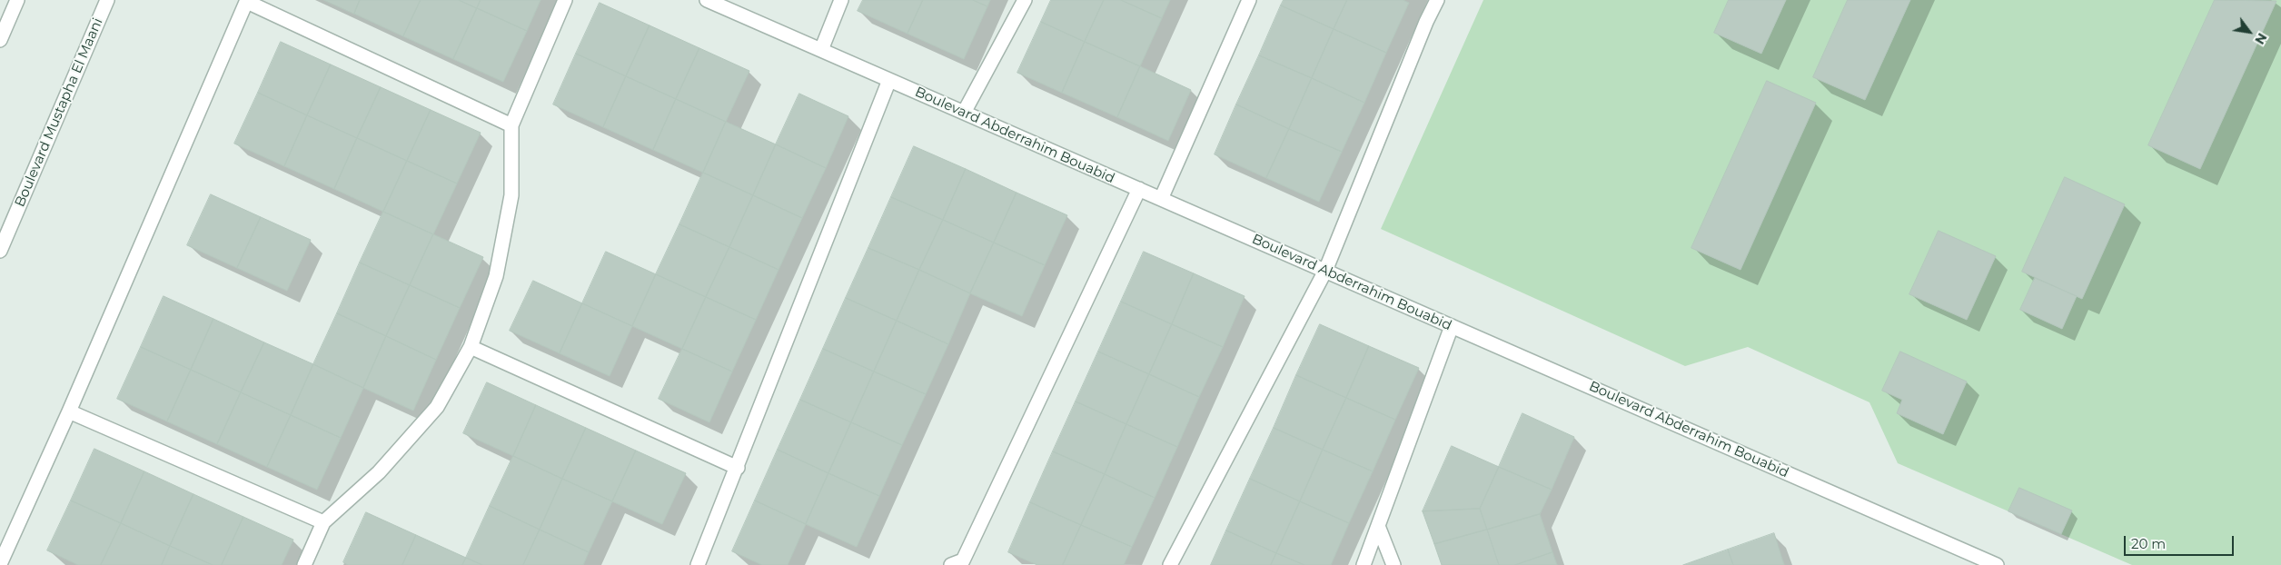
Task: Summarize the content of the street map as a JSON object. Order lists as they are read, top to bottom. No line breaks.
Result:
{"streets":{"street":["Boulevard Mustapha El Maani","Boulevard Abderrahim Bouabid"]},"scale_bar":"20 m","north":"bottom right"}
